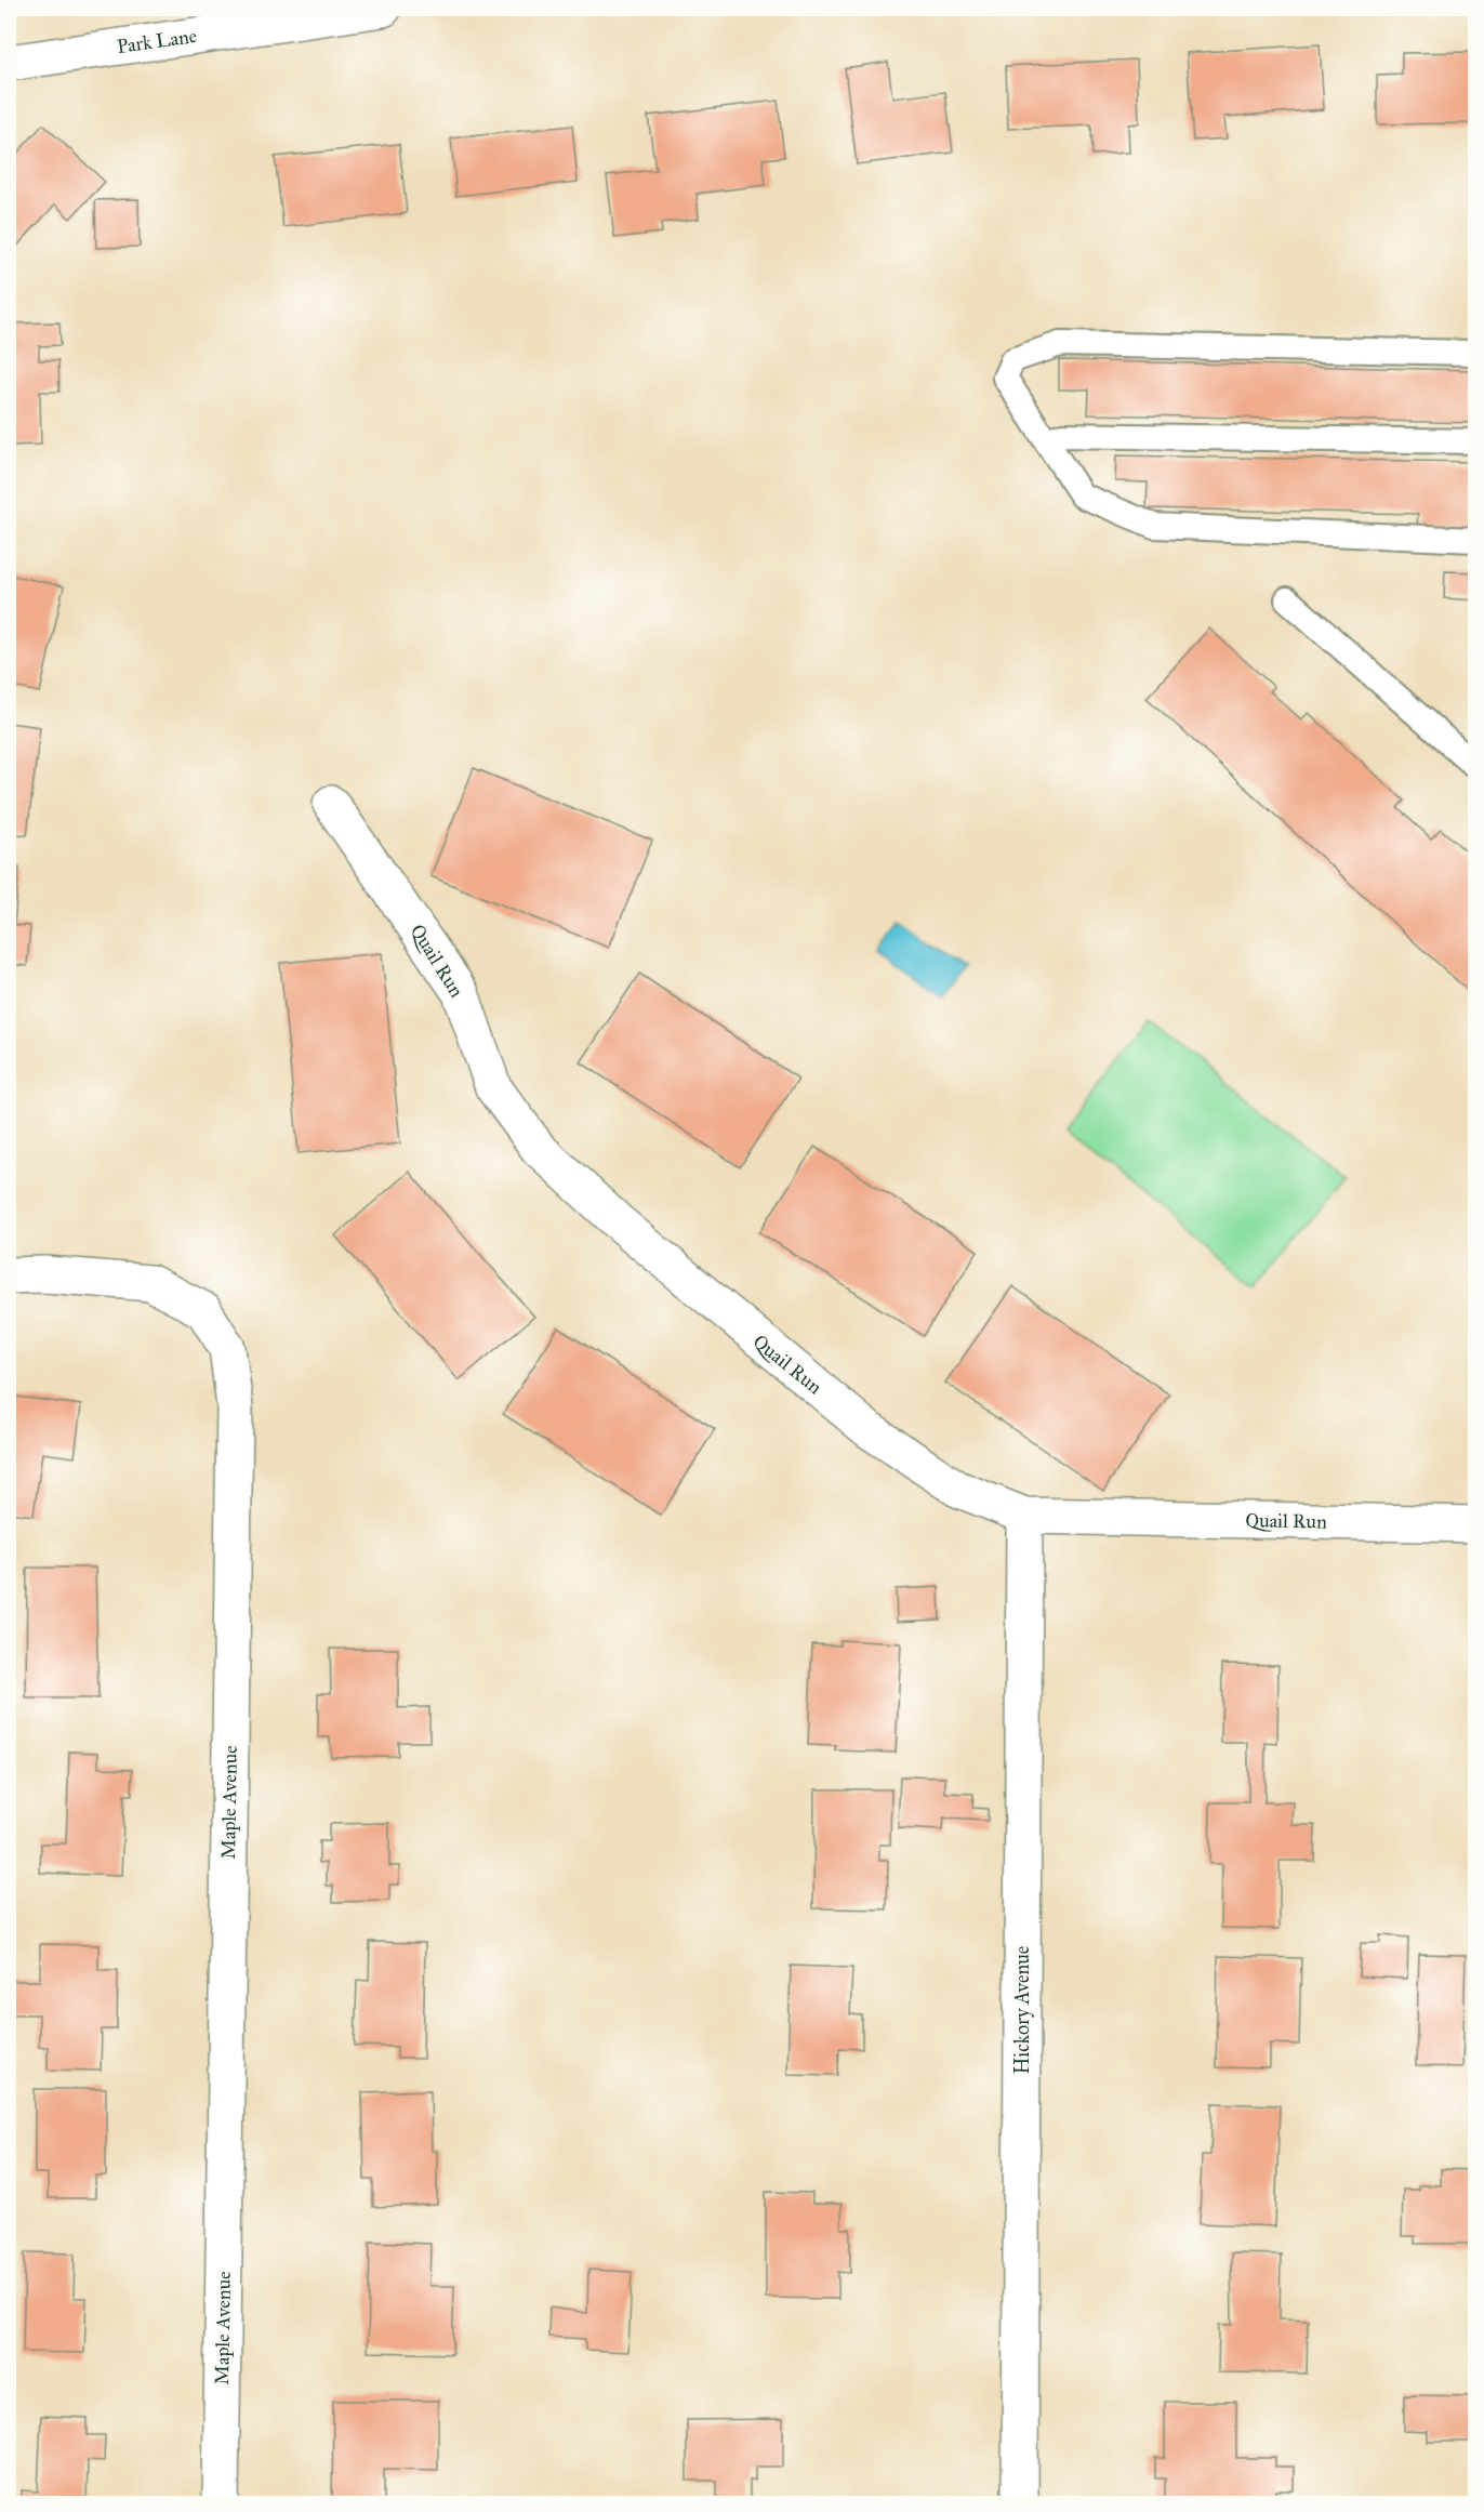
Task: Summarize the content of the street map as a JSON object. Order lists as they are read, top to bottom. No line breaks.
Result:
{"streets":{"street":["Park Lane","Quail Run","Maple Avenue","Hickory Avenue"]},"crossings":[["Quail Run","Hickory Avenue"]]}
